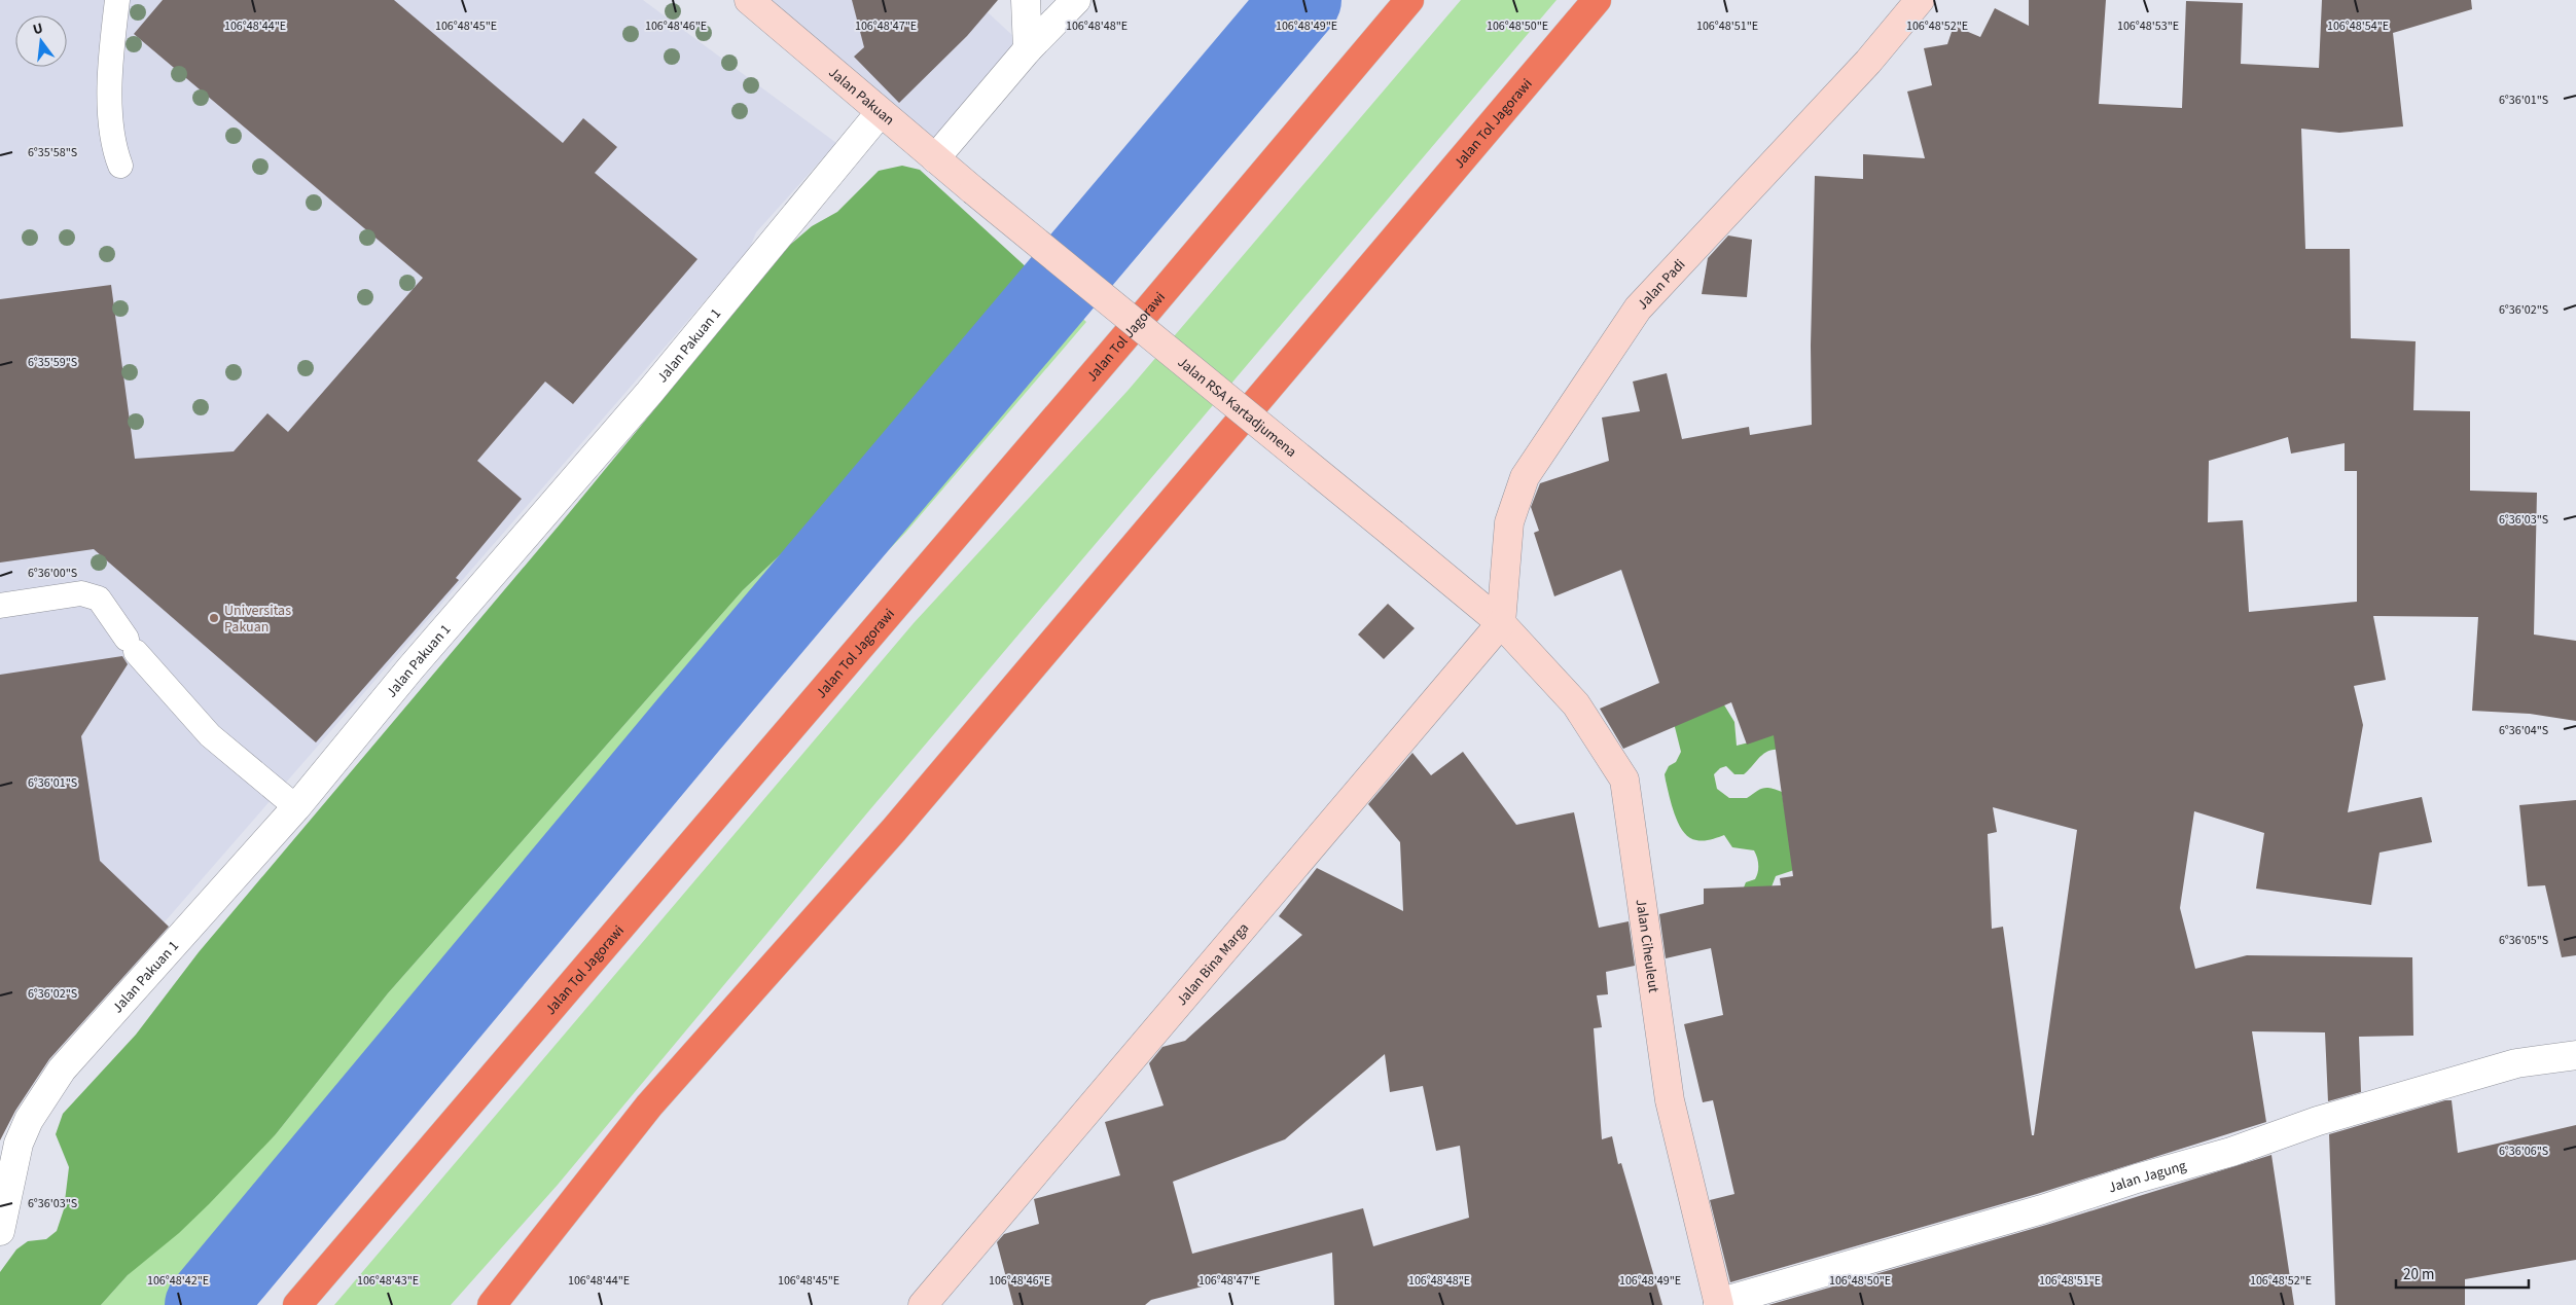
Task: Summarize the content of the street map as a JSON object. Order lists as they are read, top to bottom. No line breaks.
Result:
{"streets":{"highway":["Jalan Tol Jagorawi"],"street":["Jalan Pakuan","Jalan Padi","Jalan Pakuan 1","Jalan RSA Kartadjumena","Jalan Ciheuleut","Jalan Bina Marga","Jalan Jagung"]},"crossings":[["Jalan Pakuan","Jalan Pakuan 1"],["Jalan Pakuan","Jalan RSA Kartadjumena"],["Jalan Padi","Jalan RSA Kartadjumena"],["Jalan Padi","Jalan Ciheuleut"],["Jalan Padi","Jalan Bina Marga"],["Jalan RSA Kartadjumena","Jalan Ciheuleut"],["Jalan RSA Kartadjumena","Jalan Bina Marga"],["Jalan Ciheuleut","Jalan Bina Marga"],["Jalan Ciheuleut","Jalan Jagung"]],"places":["Universitas Pakuan"],"scale_bar":"20 m","north":"top","coordinates":["106°48'44\"E","106°48'45\"E","106°48'46\"E","106°48'47\"E","106°48'48\"E","106°48'49\"E","106°48'50\"E","106°48'51\"E","106°48'52\"E","106°48'53\"E","106°48'54\"E","6°36'01\"S","6°35'58\"S","6°36'02\"S","6°35'59\"S","6°36'03\"S","6°36'00\"S","6°36'04\"S","6°36'05\"S","6°36'06\"S","106°48'42\"E","106°48'43\"E"]}
